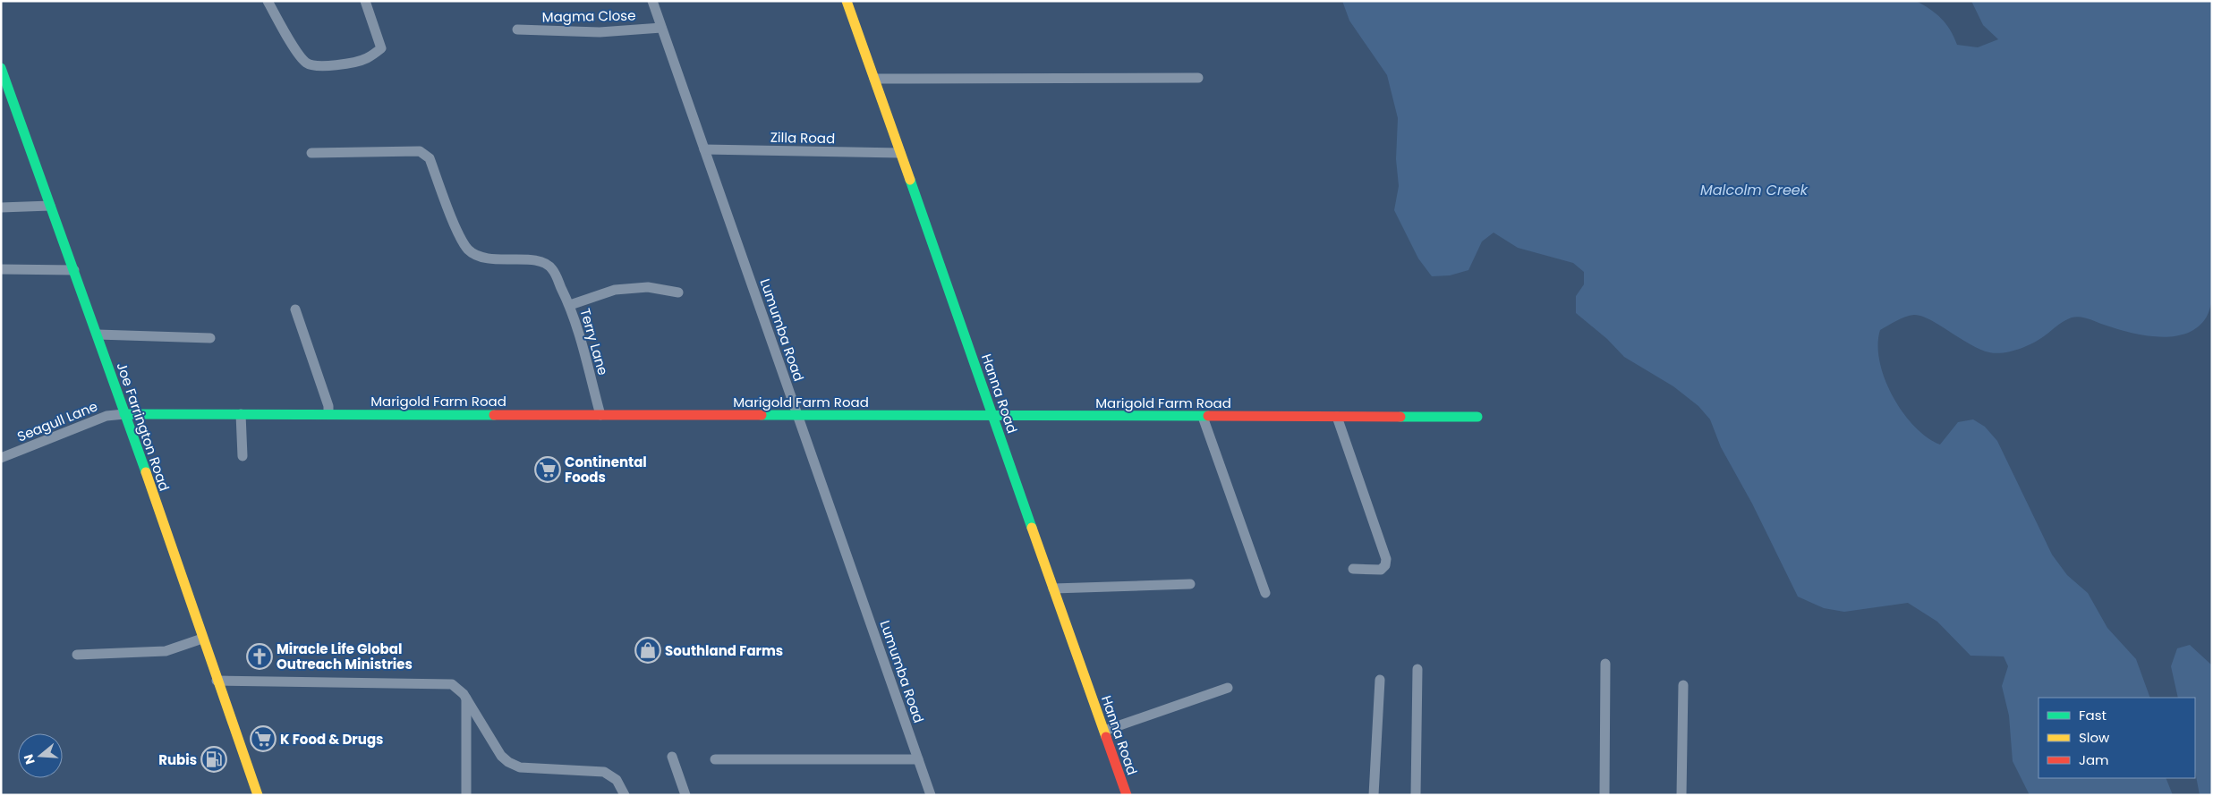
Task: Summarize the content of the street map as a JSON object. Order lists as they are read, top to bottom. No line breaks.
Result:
{"streets":{"street":["Magma Close","Zilla Road","Lumumba Road","Terry Lane","Hanna Road","Marigold Farm Road","Seagull Lane","Joe Farrington Road"]},"crossings":[["Magma Close","Lumumba Road"],["Zilla Road","Lumumba Road"],["Zilla Road","Hanna Road"],["Lumumba Road","Marigold Farm Road"],["Terry Lane","Marigold Farm Road"],["Hanna Road","Marigold Farm Road"],["Marigold Farm Road","Seagull Lane"],["Marigold Farm Road","Joe Farrington Road"],["Seagull Lane","Joe Farrington Road"]],"water":["Malcolm Creek"],"places":{"supermarket":["Continental Foods","K Food & Drugs"],"shop":["Southland Farms"],"church":["Miracle Life Global Outreach Ministries"],"fuel station":["Rubis"]},"legend":["Fast","Slow","Jam"],"north":"left"}
